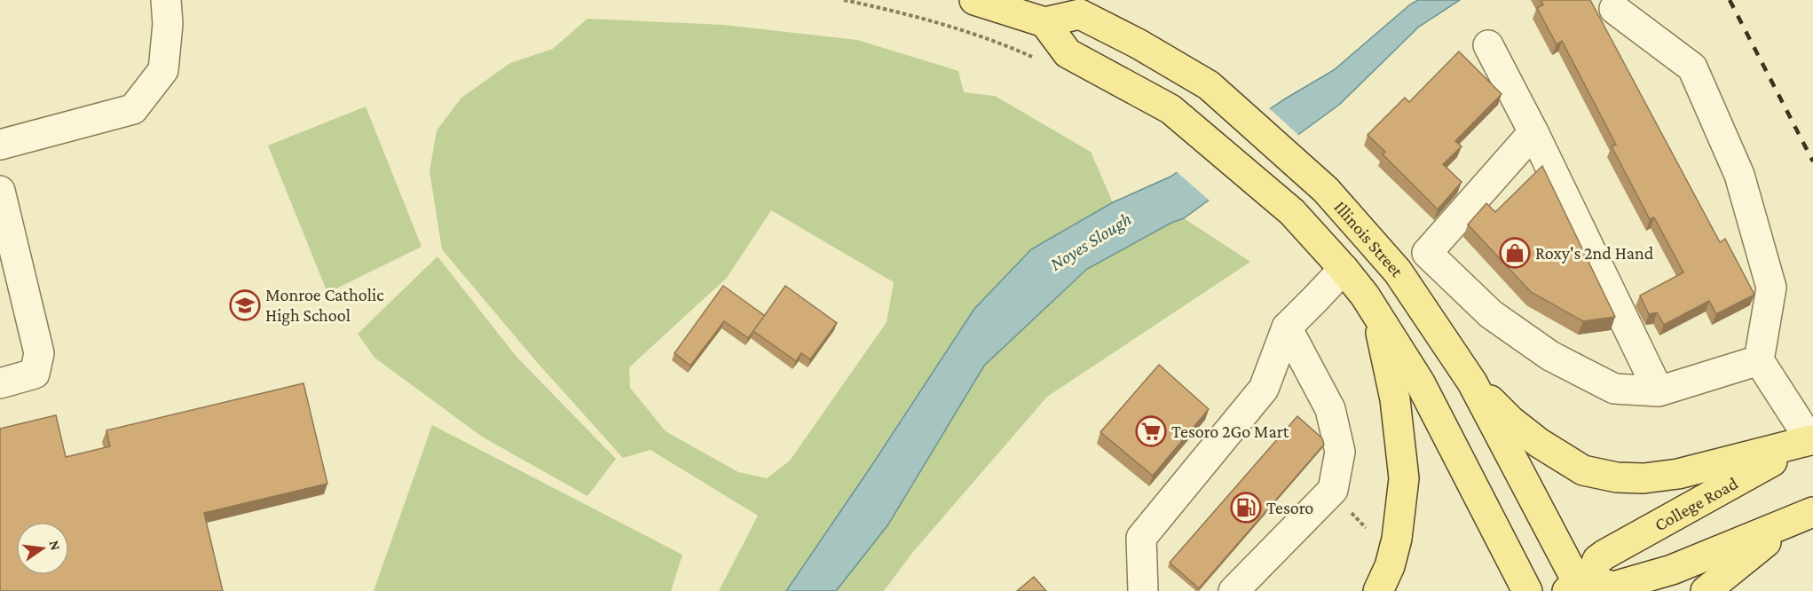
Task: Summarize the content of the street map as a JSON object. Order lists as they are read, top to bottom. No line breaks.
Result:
{"streets":{"main road":["Illinois Street","College Road"]},"crossings":[["Illinois Street","College Road"]],"water":["Noyes Slough"],"places":{"shop":["Roxy's 2nd Hand"],"school or university":["Monroe Catholic High School"],"supermarket":["Tesoro 2Go Mart"],"fuel station":["Tesoro"]},"north":"right"}
